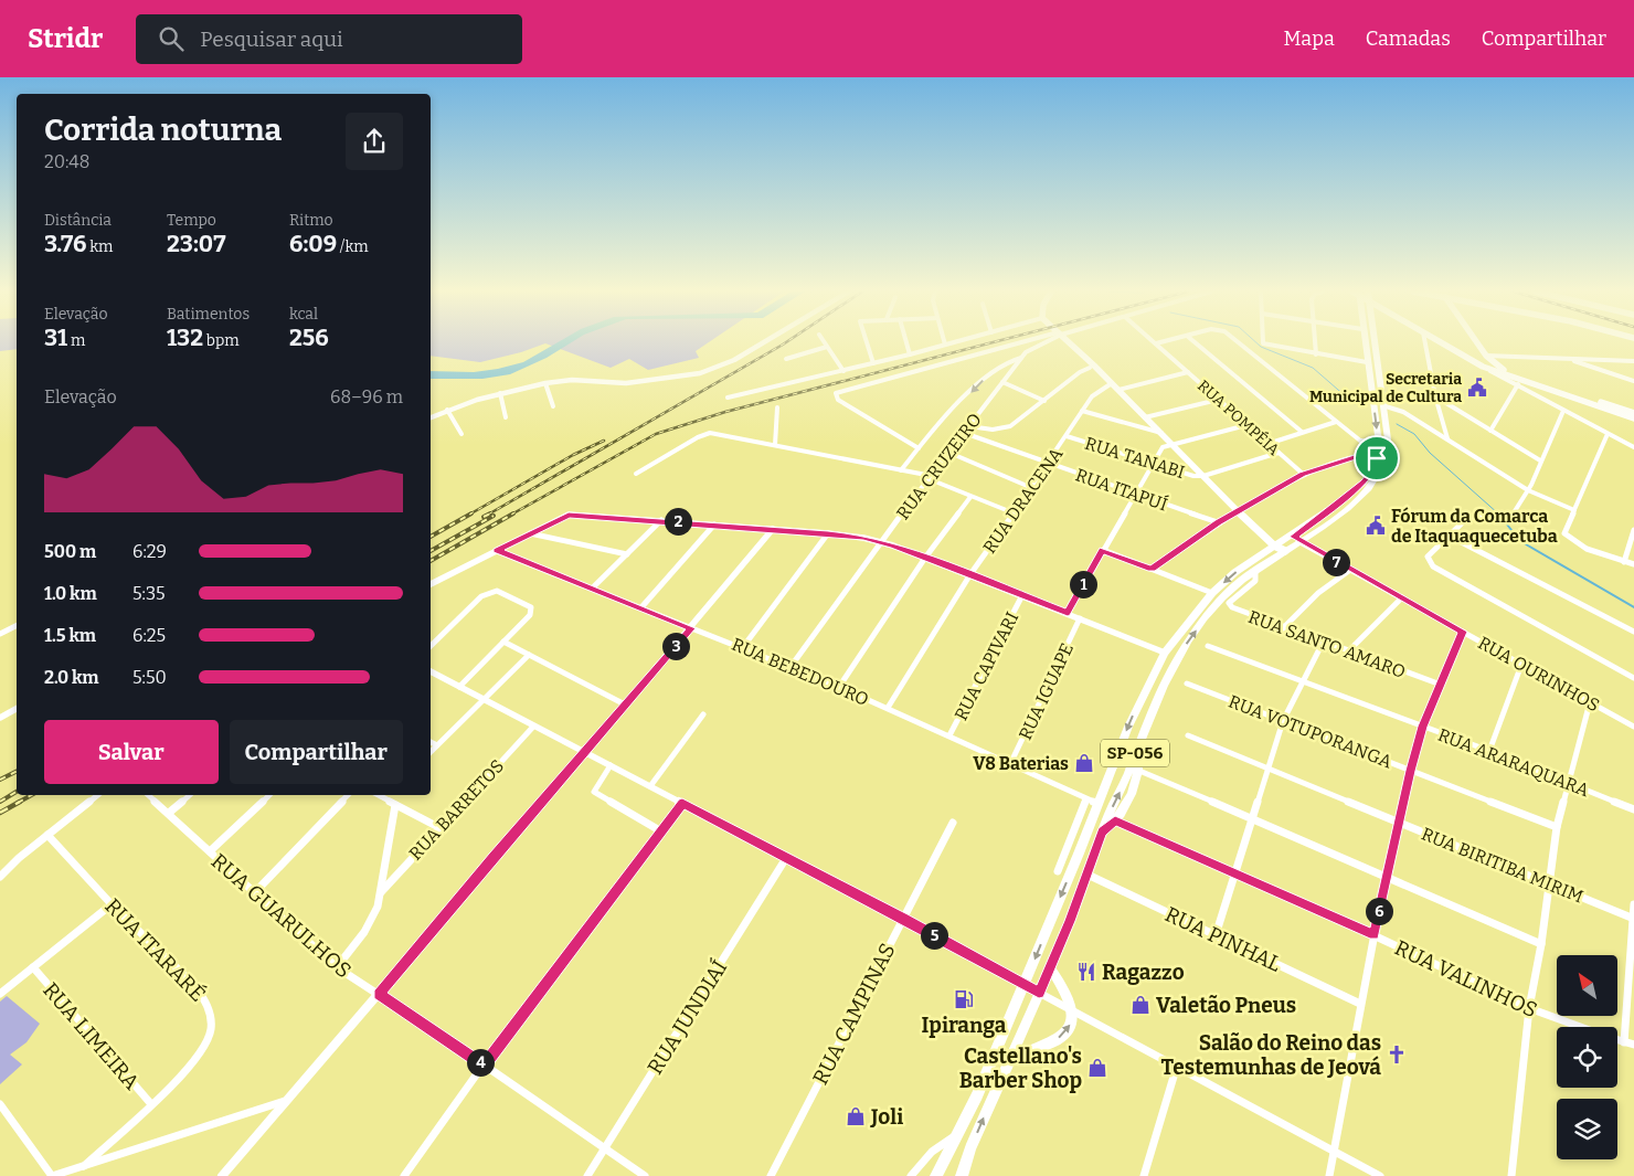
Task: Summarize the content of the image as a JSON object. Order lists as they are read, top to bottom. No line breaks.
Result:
{"streets":{"main road":["SP-056"],"street":["RUA POMPÉIA","RUA TANABI","RUA CRUZEIRO","RUA ITAPUÍ","RUA DRACENA","RUA SANTO AMARO","RUA CAPIVARI","RUA BEBEDOURO","RUA OURINHOS","RUA IGUAPE","RUA VOTUPORANGA","RUA ARARAQUARA","RUA BARRETOS","RUA BIRITIBA MIRIM","RUA GUARULHOS","RUA PINHAL","RUA ITARARÉ","RUA VALINHOS","RUA CAMPINAS","RUA JUNDIAÍ","RUA LIMEIRA"]},"crossings":[["RUA TANABI","RUA DRACENA"],["RUA CRUZEIRO","RUA ITAPUÍ"],["RUA CRUZEIRO","RUA BEBEDOURO"],["RUA ITAPUÍ","RUA DRACENA"],["RUA DRACENA","RUA BEBEDOURO"],["RUA SANTO AMARO","SP-056"],["RUA CAPIVARI","RUA BEBEDOURO"],["RUA BEBEDOURO","RUA IGUAPE"],["RUA BEBEDOURO","SP-056"],["RUA OURINHOS","SP-056"],["SP-056","RUA PINHAL"],["RUA GUARULHOS","RUA JUNDIAÍ"],["RUA ITARARÉ","RUA LIMEIRA"]],"places":{"public building":["Secretaria Municipal de Cultura","Fórum da Comarca de Itaquaquecetuba"],"shop":["V8 Baterias","Valetão Pneus","Castellano's Barber Shop","Joli"],"restaurant":["Ragazzo"],"fuel station":["Ipiranga"],"church":["Salão do Reino das Testemunhas de Jeová"]},"north":"top left","page":{"header":"Stridr","search":"Pesquisar aqui","nav":["Mapa","Camadas","Compartilhar"],"heading":["Corrida noturna","20:48"],"stats":[["Distância","3.76 km"],["Tempo","23:07"],["Ritmo","6:09 /km"],["Elevação","31 m"],["Batimentos","132 bpm"],["kcal","256"]],"chart":["Elevação","68–96 m"],"pins":["2","7","1","3","6","5","4"],"list":[{"name":"500 m","note":"6:29"},{"name":"1.0 km","note":"5:35"},{"name":"1.5 km","note":"6:25"},{"name":"2.0 km","note":"5:50"}],"buttons":["Salvar","Compartilhar"]}}
